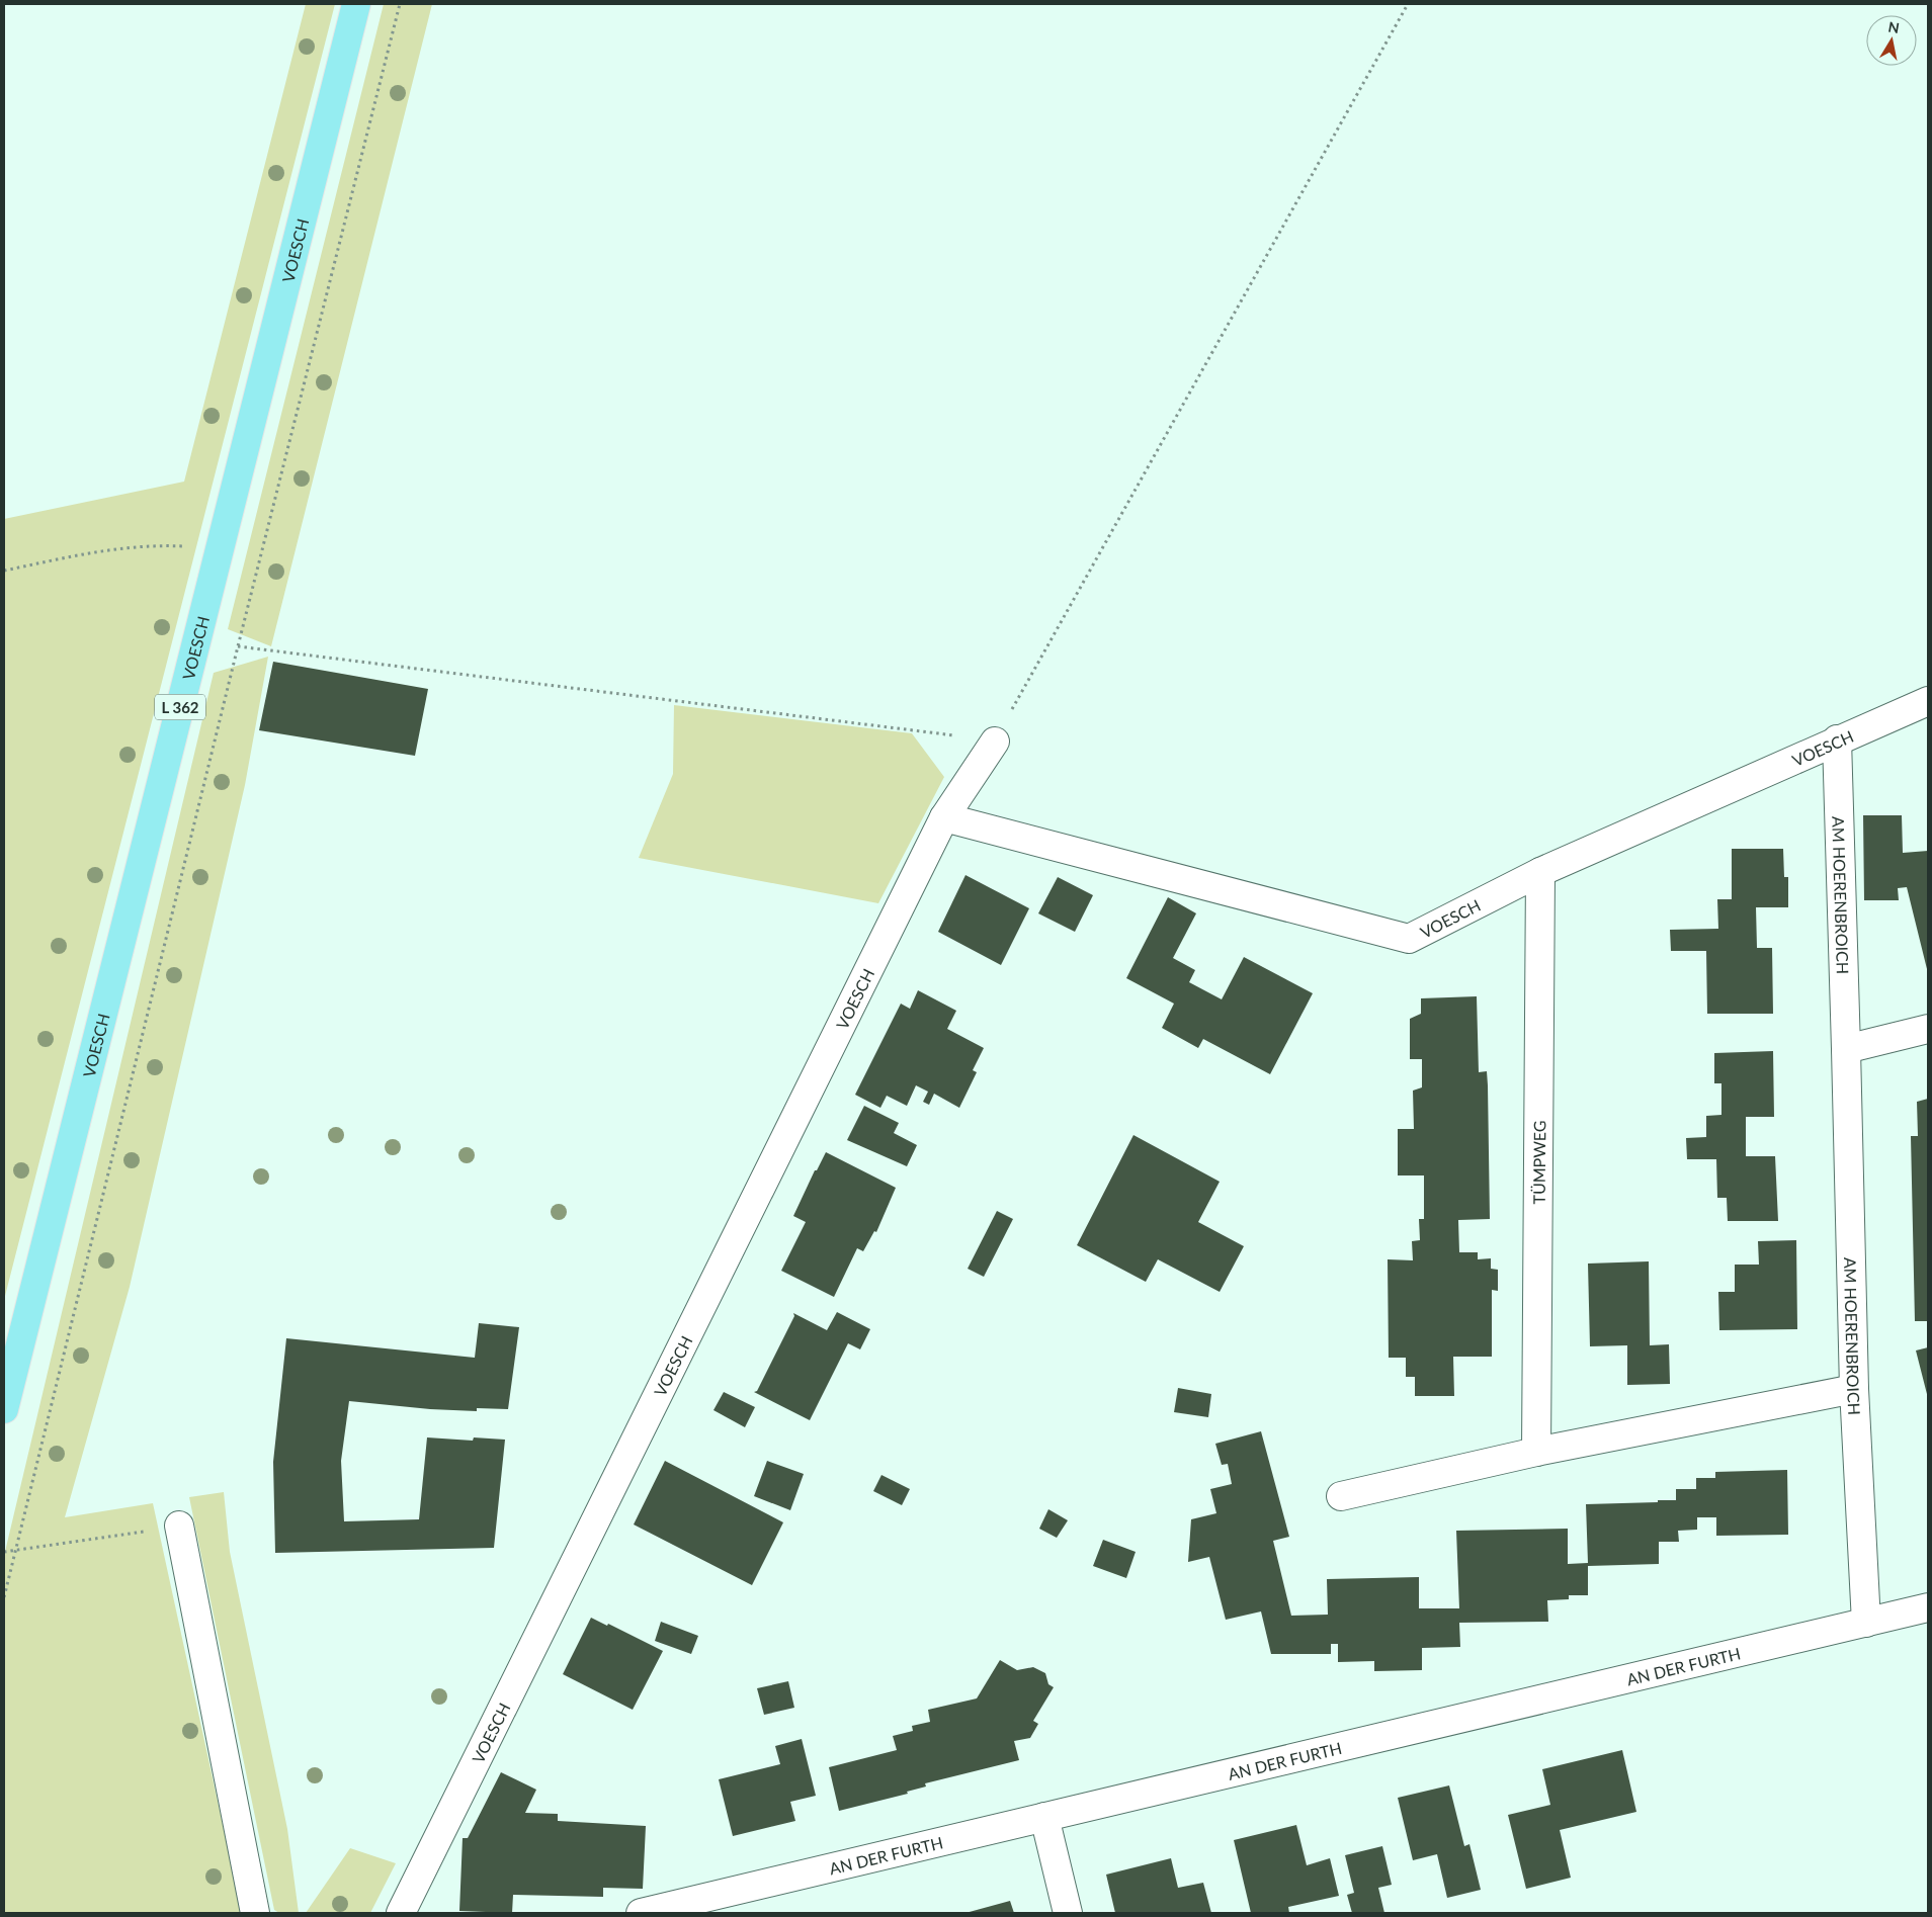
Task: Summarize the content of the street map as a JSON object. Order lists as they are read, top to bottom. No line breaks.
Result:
{"streets":{"main road":["VOESCH","L 362"],"street":["AM HOERENBROICH","TÜMPWEG","AN DER FURTH"]},"crossings":[["VOESCH","AM HOERENBROICH"],["VOESCH","TÜMPWEG"],["AM HOERENBROICH","AN DER FURTH"]],"north":"top"}
